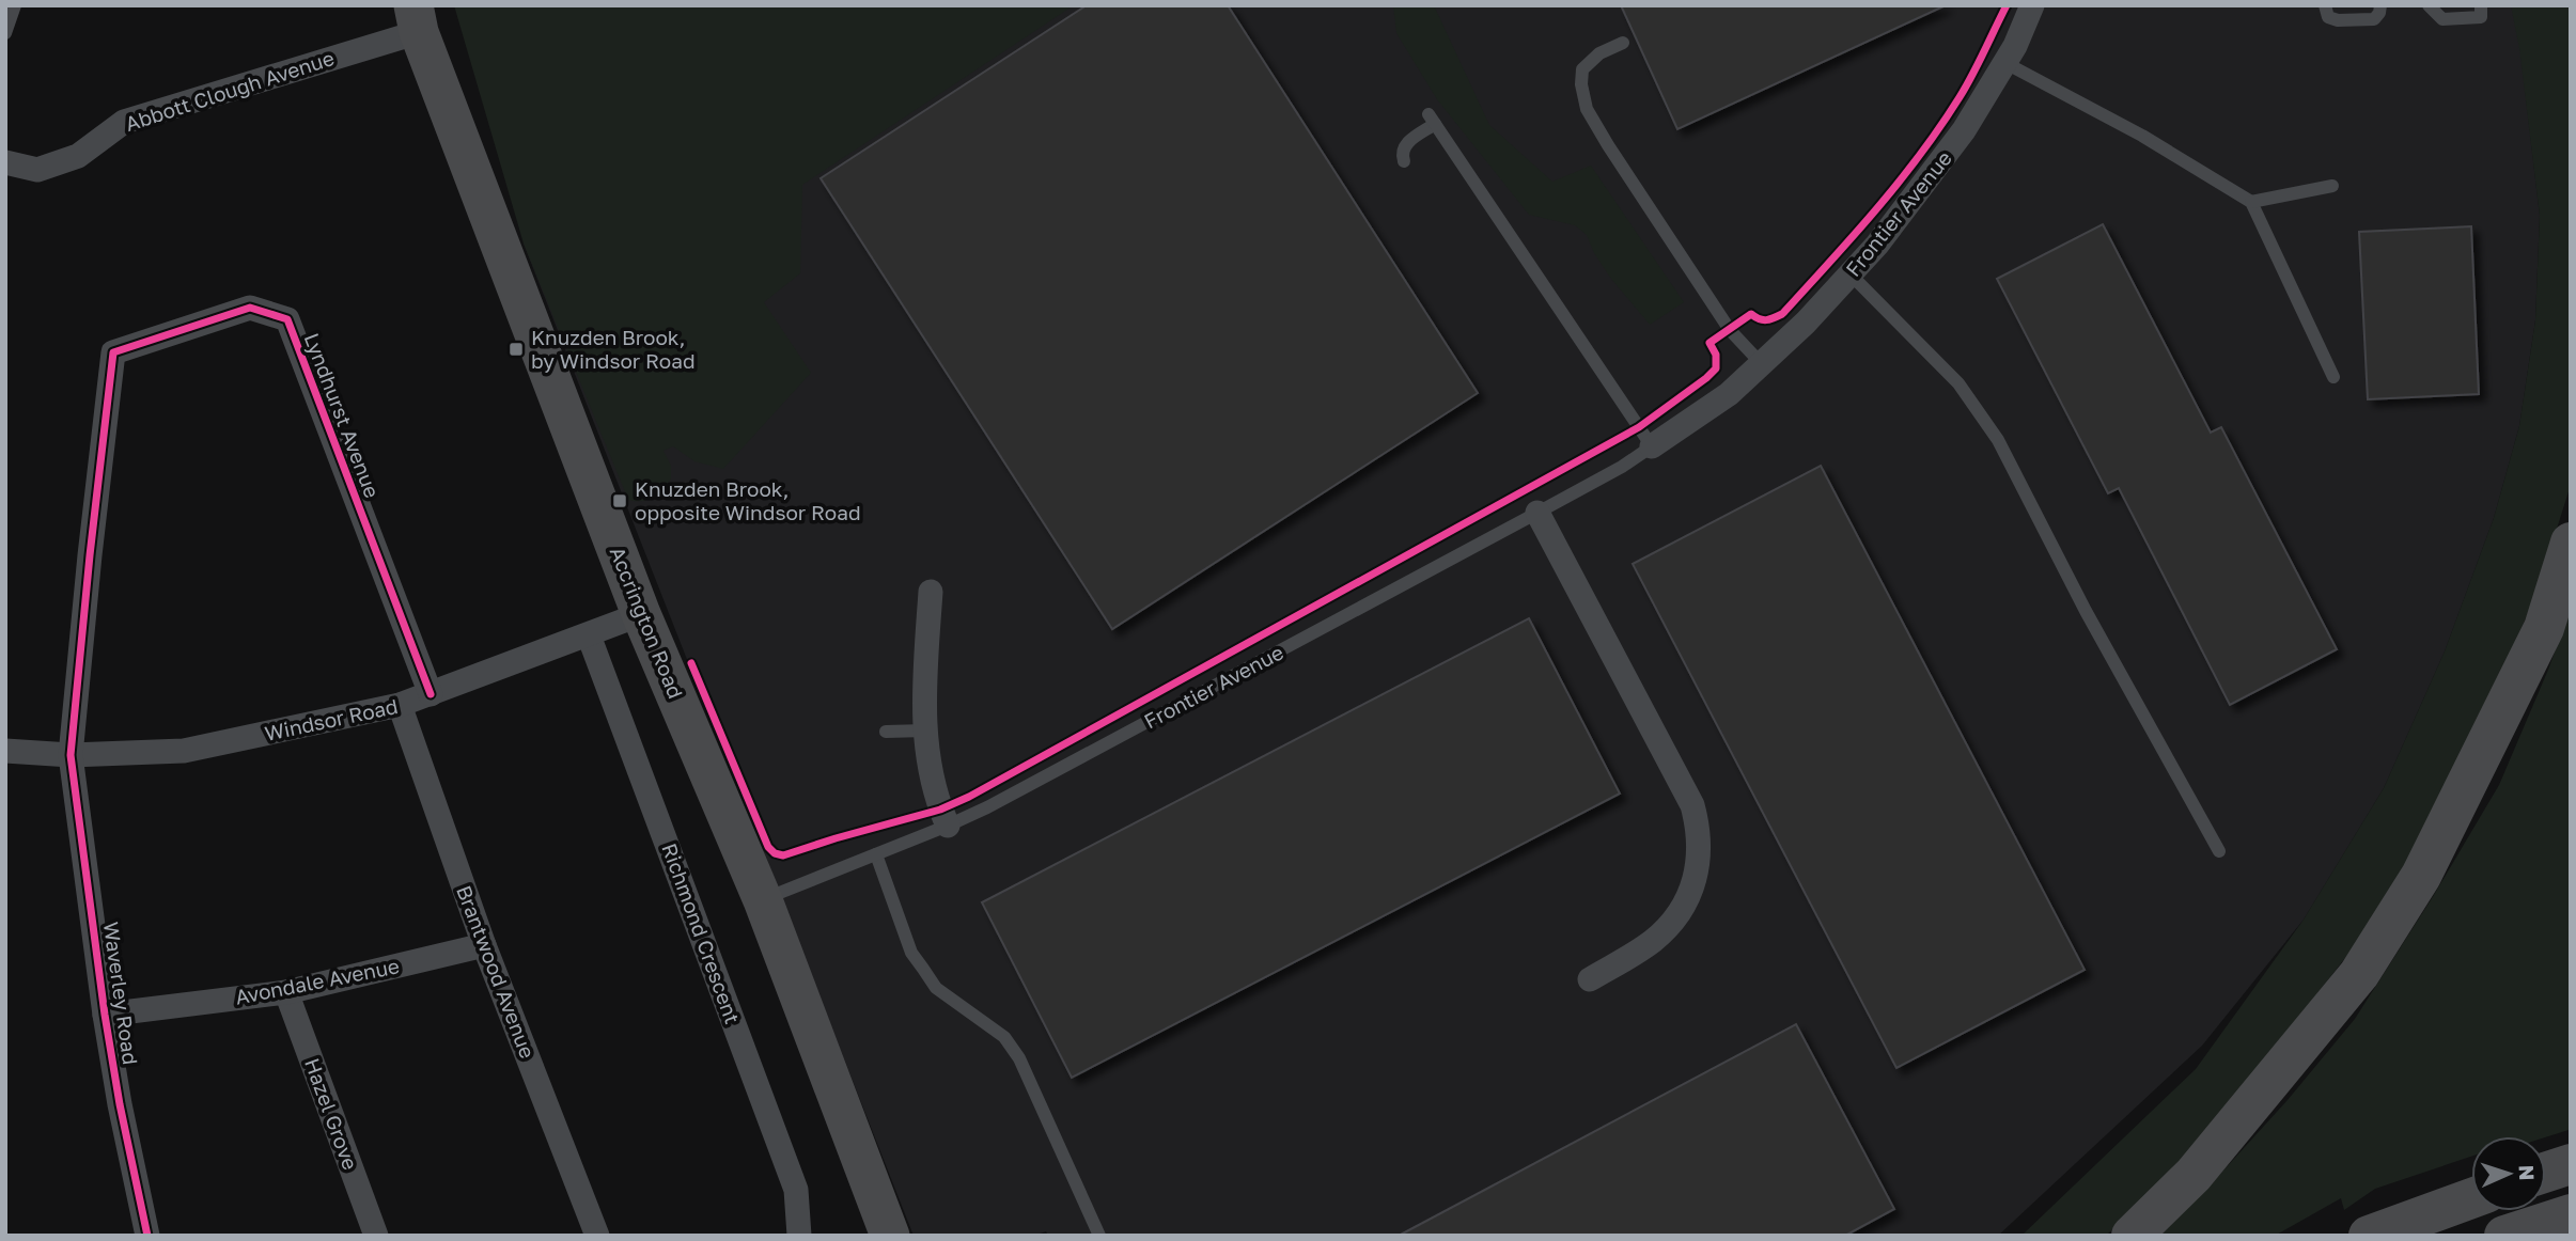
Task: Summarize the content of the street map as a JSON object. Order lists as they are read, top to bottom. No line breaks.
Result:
{"streets":{"main road":["Accrington Road"],"street":["Abbott Clough Avenue","Frontier Avenue","Lyndhurst Avenue","Windsor Road","Richmond Crescent","Brantwood Avenue","Avondale Avenue","Waverley Road","Hazel Grove"]},"crossings":[["Abbott Clough Avenue","Accrington Road"],["Frontier Avenue","Accrington Road"],["Lyndhurst Avenue","Windsor Road"],["Lyndhurst Avenue","Waverley Road"],["Accrington Road","Windsor Road"],["Windsor Road","Richmond Crescent"],["Windsor Road","Brantwood Avenue"],["Windsor Road","Waverley Road"],["Brantwood Avenue","Avondale Avenue"],["Avondale Avenue","Waverley Road"],["Avondale Avenue","Hazel Grove"]],"places":{"transit":["Knuzden Brook, by Windsor Road","Knuzden Brook, opposite Windsor Road"]},"north":"right"}
